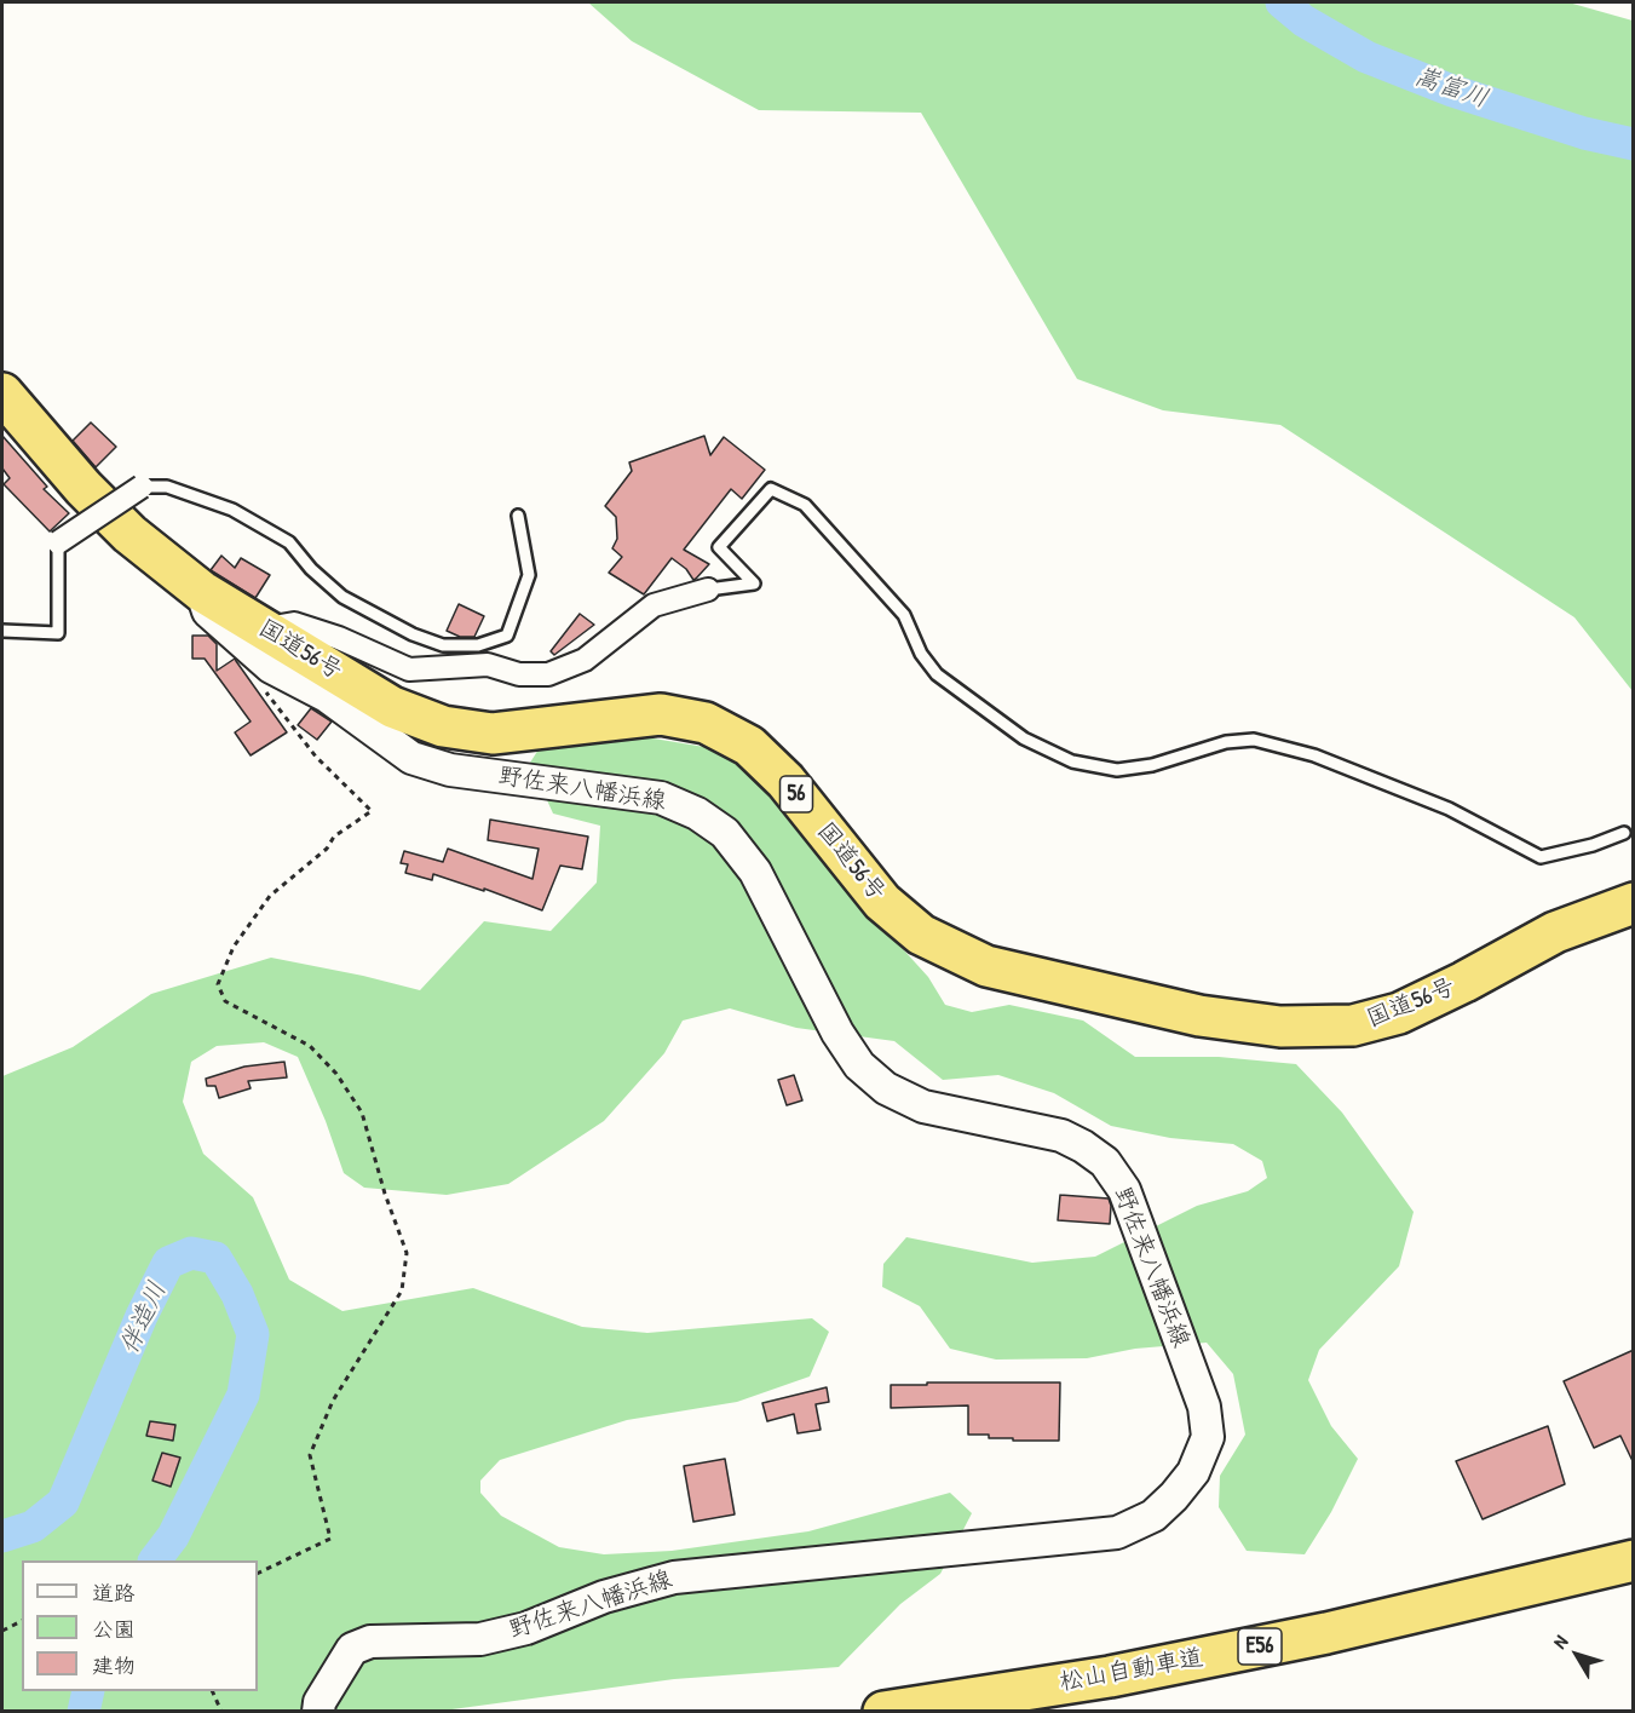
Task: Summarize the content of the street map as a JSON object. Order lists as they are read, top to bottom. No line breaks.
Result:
{"streets":{"highway":["国道56号","56","E56","松山自動車道"],"main road":["野佐来八幡浜線"]},"crossings":[["国道56号","野佐来八幡浜線"]],"water":["嵩富川","伴造川"],"legend":["道路","公園","建物"],"north":"top left"}
